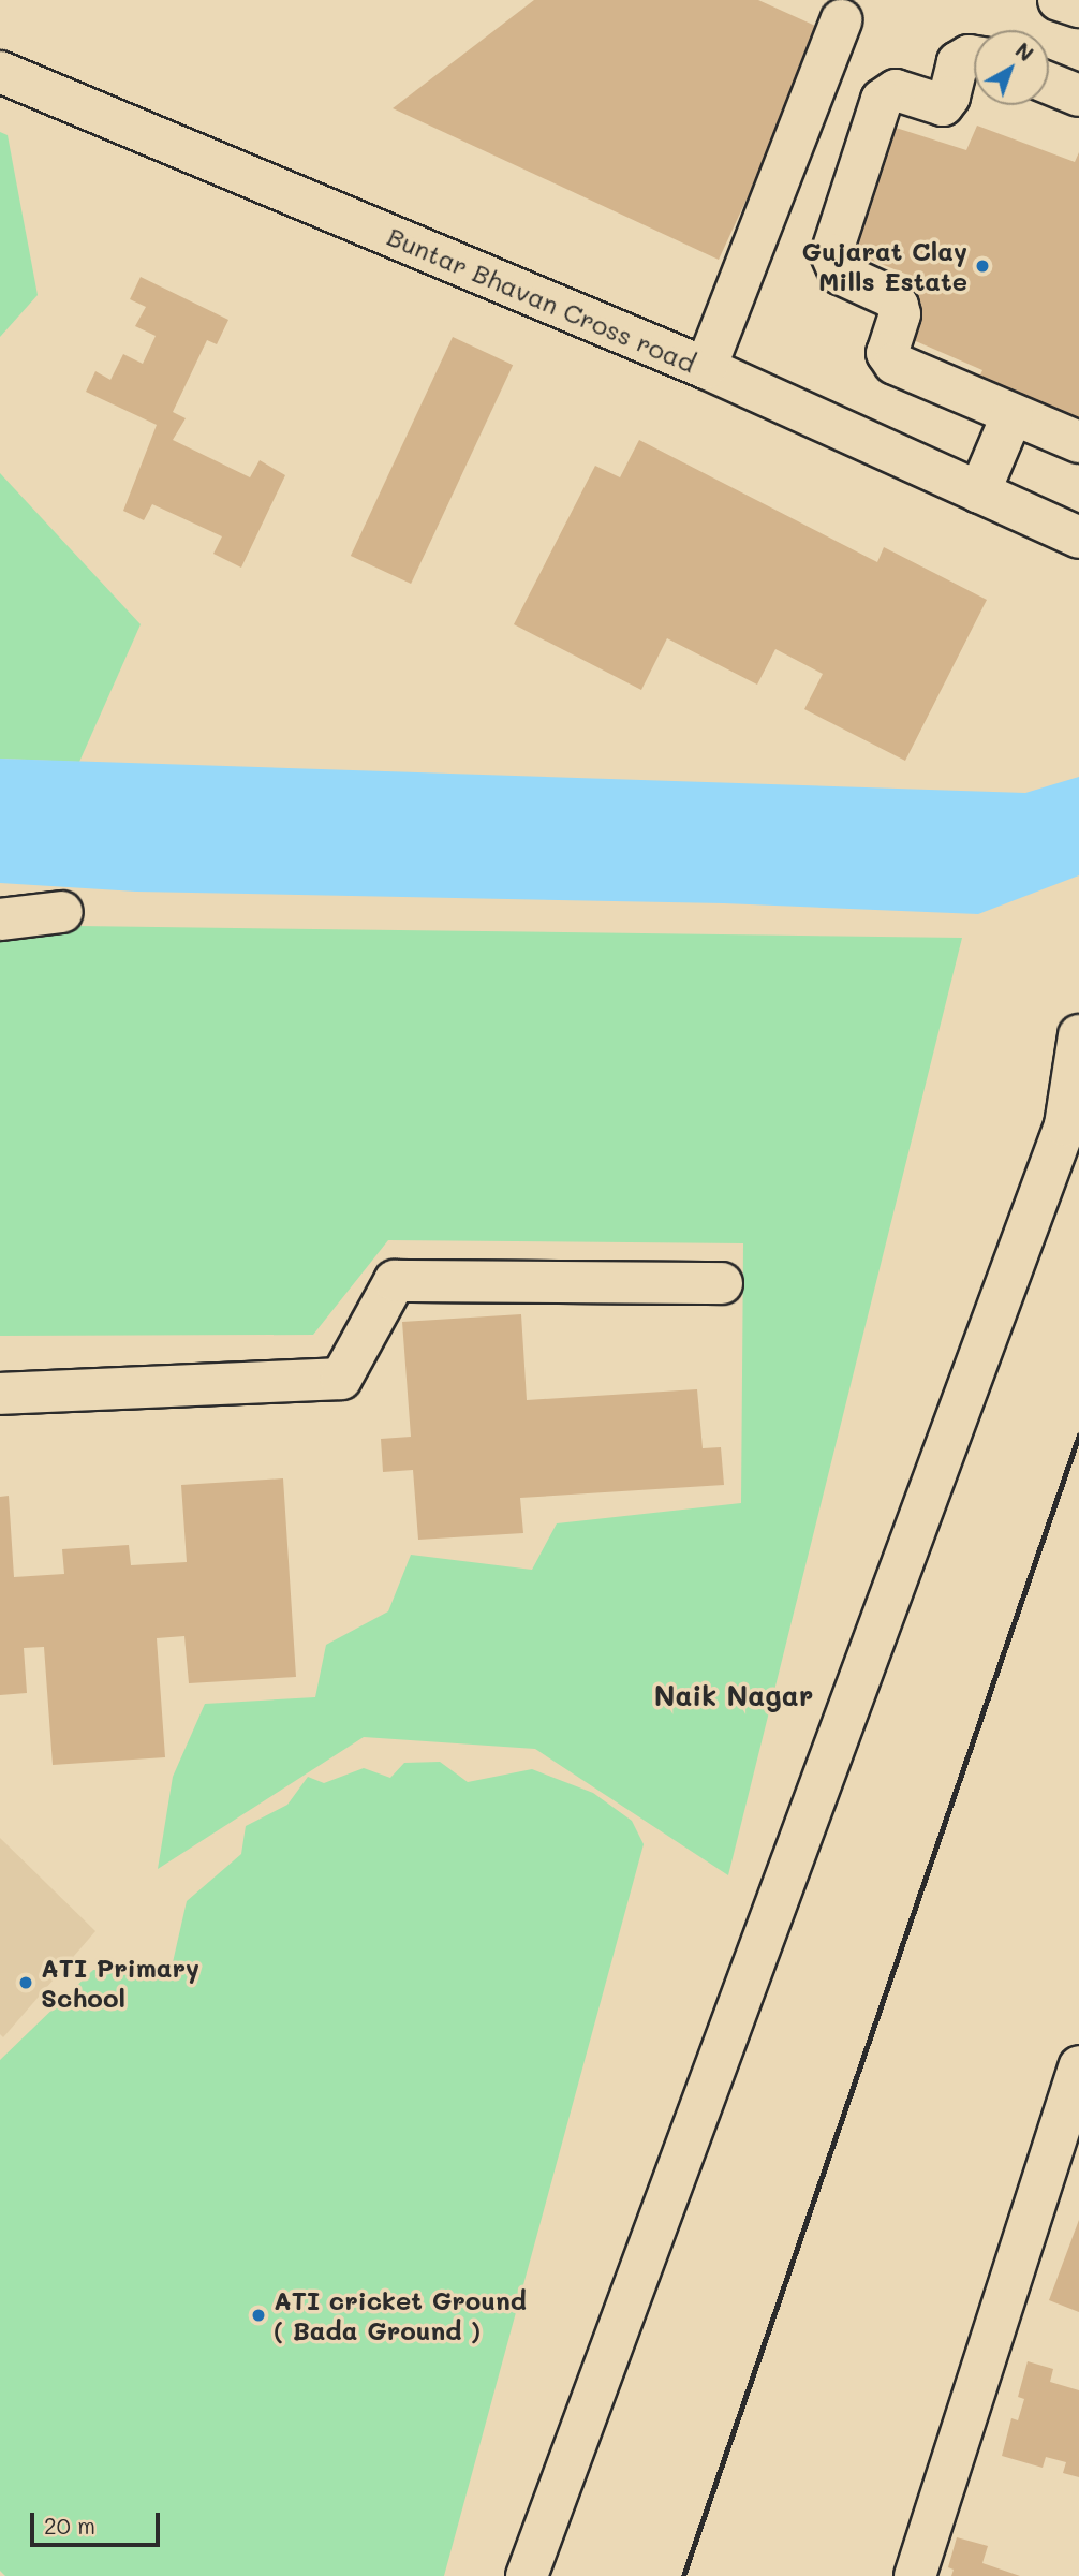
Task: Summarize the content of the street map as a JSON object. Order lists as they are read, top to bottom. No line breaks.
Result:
{"streets":{"street":["Buntar Bhavan Cross road"]},"districts":["Naik Nagar"],"places":["Gujarat Clay Mills Estate","ATI Primary School","ATI cricket Ground ( Bada Ground )"],"scale_bar":"20 m","north":"top right"}
